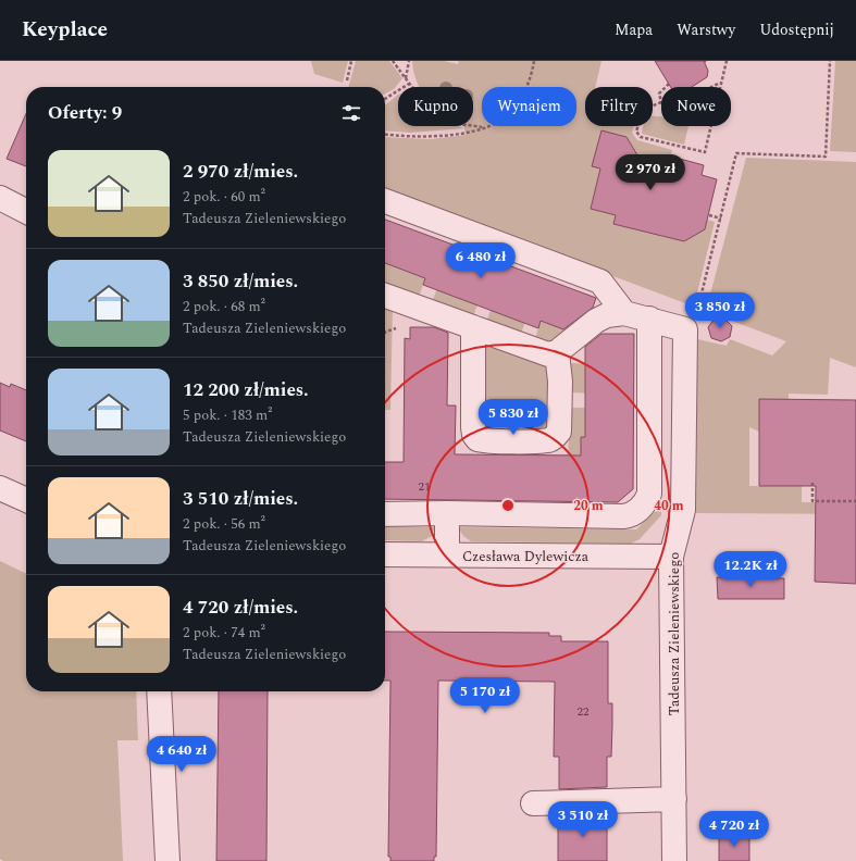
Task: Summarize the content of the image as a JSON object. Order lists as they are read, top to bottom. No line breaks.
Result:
{"streets":{"street":["Czesława Dylewicza","Tadeusza Zieleniewskiego"]},"crossings":[["Czesława Dylewicza","Tadeusza Zieleniewskiego"]],"house_numbers":["21","22"],"page":{"header":"Keyplace","nav":["Mapa","Warstwy","Udostępnij"],"chip":["Kupno","Wynajem","Filtry","Nowe"],"heading":"Oferty: 9","list":[{"name":"2 970 zł/mies.","note":"2 pok. · 60 m² · Tadeusza Zieleniewskiego"},{"name":"3 850 zł/mies.","note":"2 pok. · 68 m² · Tadeusza Zieleniewskiego"},{"name":"12 200 zł/mies.","note":"5 pok. · 183 m² · Tadeusza Zieleniewskiego"},{"name":"3 510 zł/mies.","note":"2 pok. · 56 m² · Tadeusza Zieleniewskiego"},{"name":"4 720 zł/mies.","note":"2 pok. · 74 m² · Tadeusza Zieleniewskiego"}],"price":["2 970 zł","6 480 zł","3 850 zł","5 830 zł","12.2K zł","5 170 zł","4 640 zł","3 510 zł","4 720 zł"]},"rings":["20 m","40 m"]}
